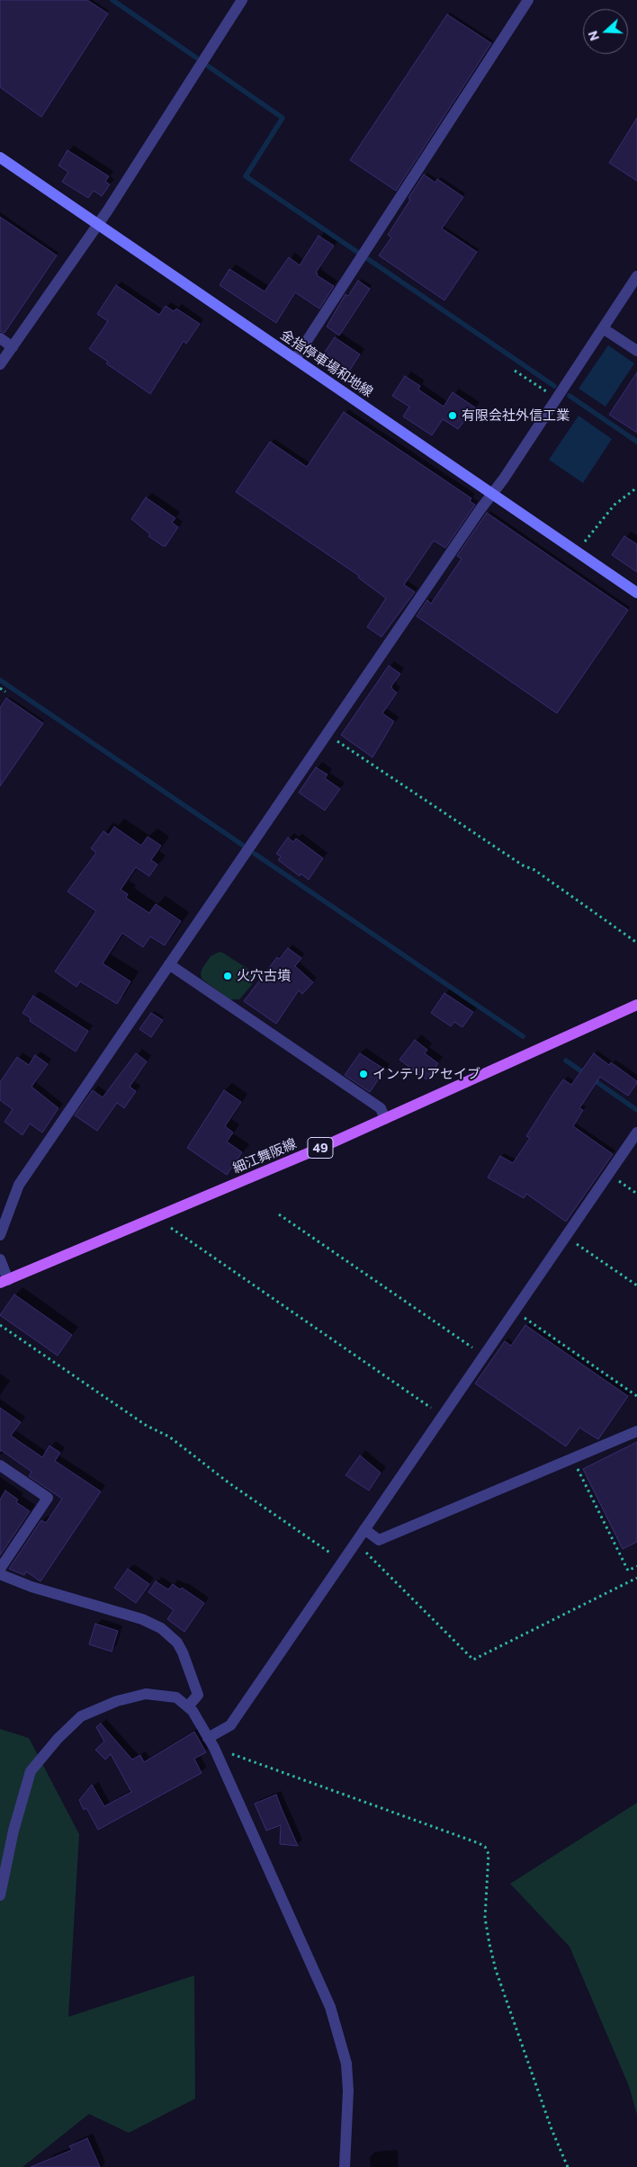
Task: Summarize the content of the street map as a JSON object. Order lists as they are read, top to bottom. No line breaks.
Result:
{"streets":{"main road":["金指停車場和地線","49","細江舞阪線"]},"places":["有限会社外信工業","火穴古墳","インテリアセイブ"],"north":"left"}
